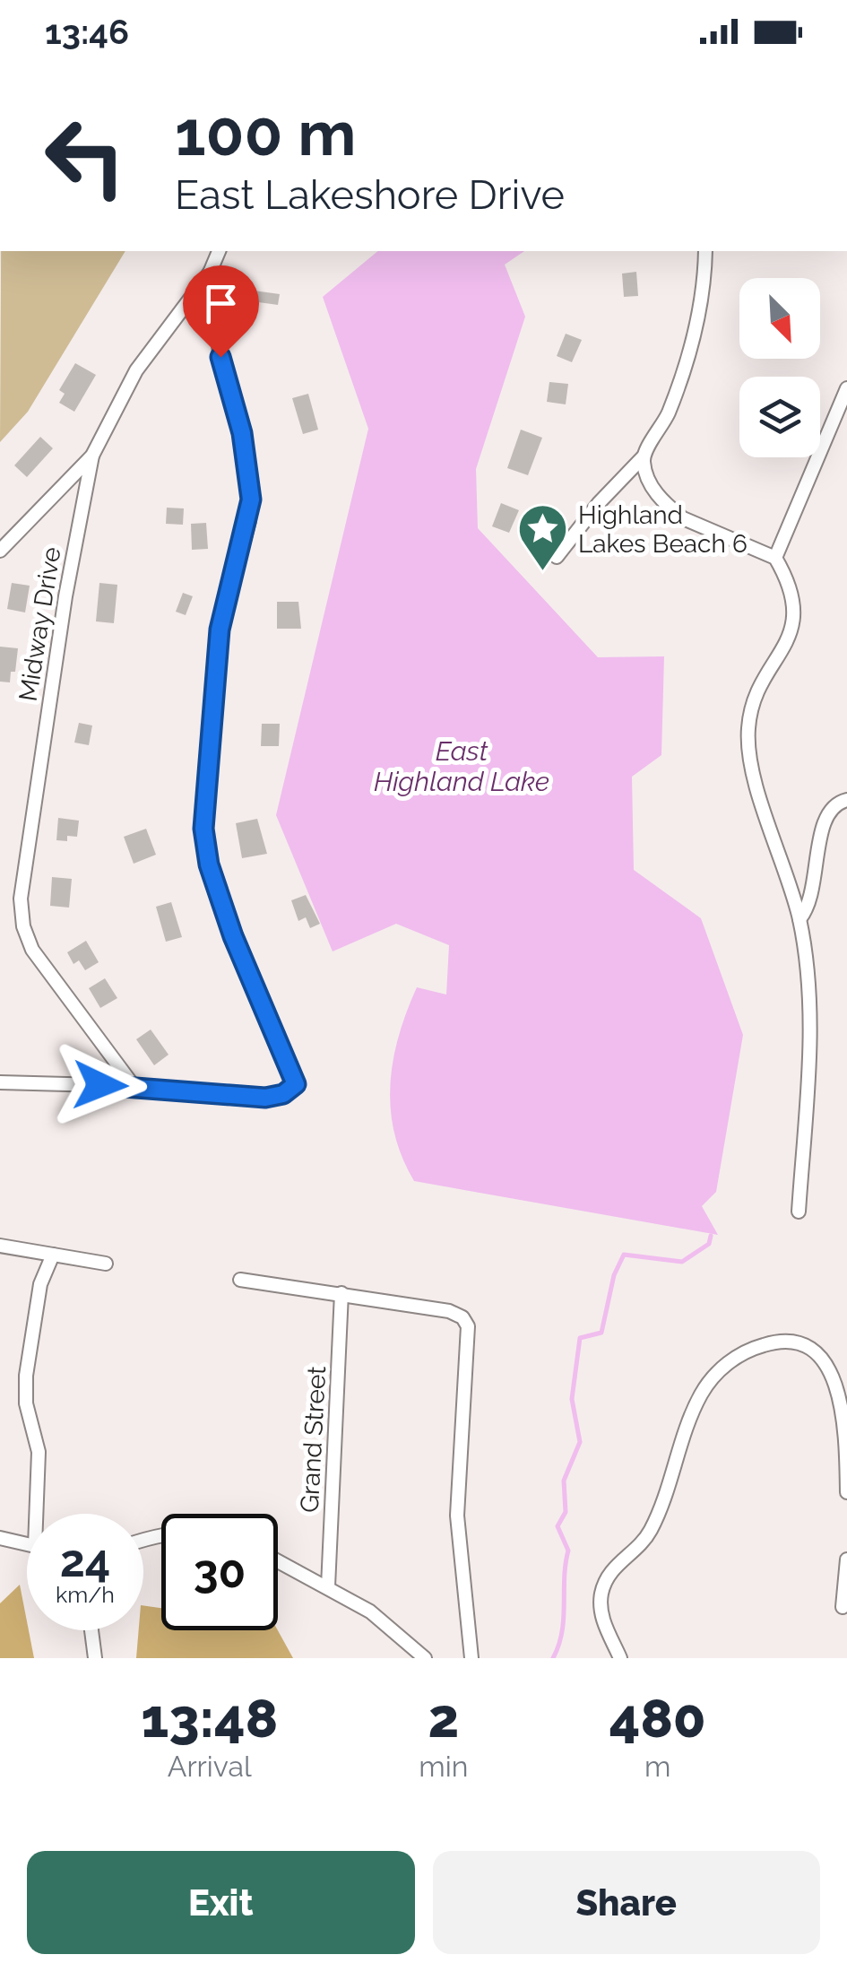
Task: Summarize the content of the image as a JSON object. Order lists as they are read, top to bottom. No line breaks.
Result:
{"streets":{"street":["Midway Drive","Grand Street"]},"water":["East Highland Lake"],"places":{"place":["Highland Lakes Beach 6"]},"north":"bottom right","page":{"status":"13:46","turn":["100 m","East Lakeshore Drive"],"speed":"24 km/h","limit":"30","eta":["13:48","Arrival","2","min","480","m"],"buttons":["Exit","Share"]}}
